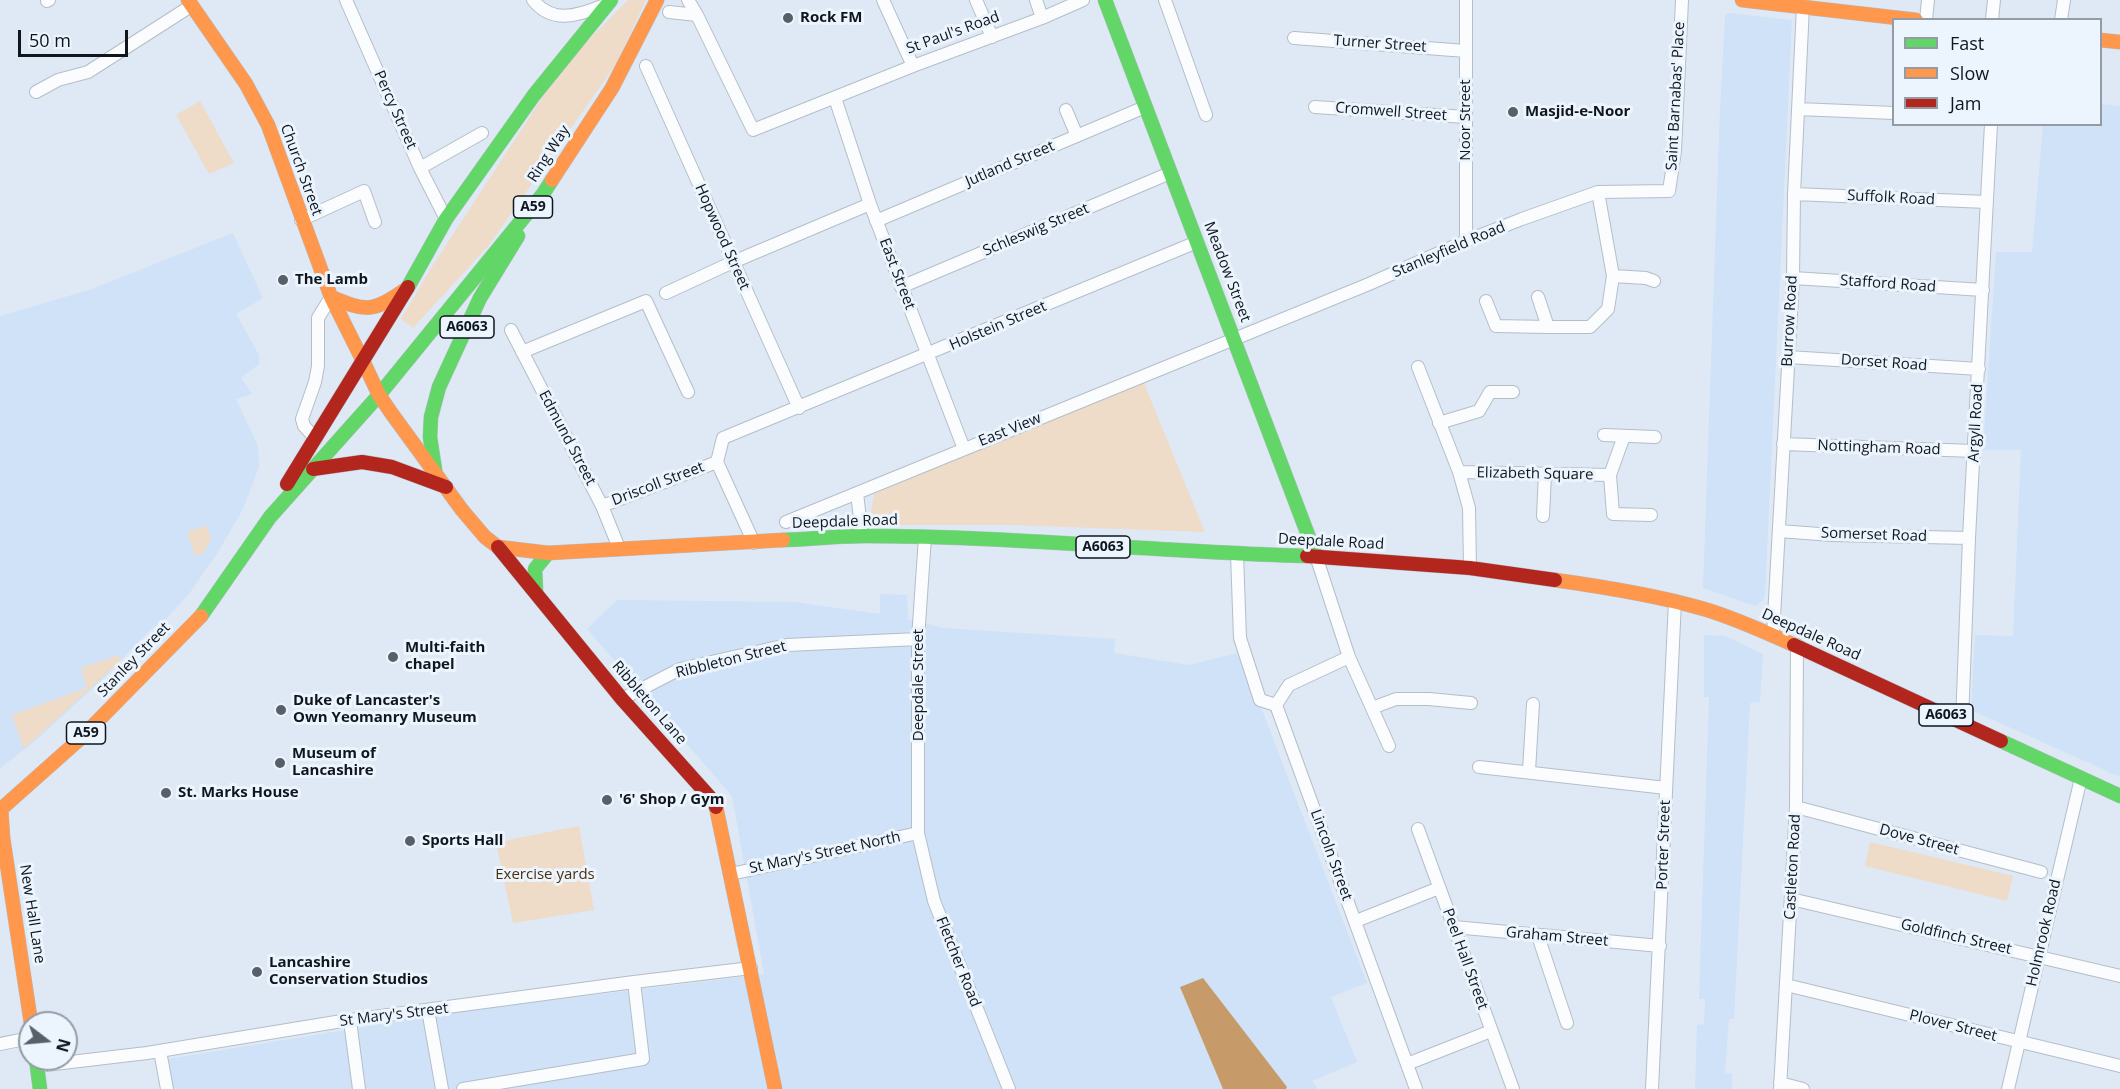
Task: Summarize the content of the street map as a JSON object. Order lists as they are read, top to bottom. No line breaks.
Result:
{"streets":{"main road":["Ring Way","Church Street","A59","Meadow Street","A6063","Deepdale Road","Stanley Street","Ribbleton Lane","New Hall Lane"],"street":["St Paul's Road","Turner Street","Saint Barnabas' Place","Percy Street","Cromwell Street","Noor Street","Jutland Street","Suffolk Road","Schleswig Street","Hopwood Street","Stanleyfield Road","East Street","Stafford Road","Burrow Road","Holstein Street","Dorset Road","Argyll Road","East View","Edmund Street","Nottingham Road","Elizabeth Square","Driscoll Street","Somerset Road","Ribbleton Street","Deepdale Street","Dove Street","Porter Street","St Mary's Street North","Lincoln Street","Castleton Road","Holmrook Road","Graham Street","Goldfinch Street","Peel Hall Street","Fletcher Road","St Mary's Street","Plover Street"]},"crossings":[["St Paul's Road","East Street"],["Turner Street","Noor Street"],["Saint Barnabas' Place","Stanleyfield Road"],["Percy Street","A59"],["Cromwell Street","Noor Street"],["Noor Street","Stanleyfield Road"],["Ring Way","Church Street"],["Ring Way","A6063"],["Ring Way","Stanley Street"],["Ring Way","Ribbleton Lane"],["Jutland Street","Meadow Street"],["Jutland Street","East Street"],["Church Street","A59"],["Church Street","Stanley Street"],["Church Street","Ribbleton Lane"],["Suffolk Road","Burrow Road"],["Suffolk Road","Argyll Road"],["A59","Stanley Street"],["Schleswig Street","Meadow Street"],["Schleswig Street","East Street"],["Hopwood Street","Holstein Street"],["Hopwood Street","Driscoll Street"],["Stanleyfield Road","Meadow Street"],["Stanleyfield Road","East View"],["Meadow Street","Holstein Street"],["Meadow Street","East View"],["Meadow Street","Deepdale Road"],["East Street","Holstein Street"],["East Street","East View"],["Stafford Road","Burrow Road"],["Stafford Road","Argyll Road"],["Burrow Road","Dorset Road"],["Burrow Road","Nottingham Road"],["Burrow Road","Deepdale Road"],["Burrow Road","Somerset Road"],["Holstein Street","Driscoll Street"],["A6063","Ribbleton Lane"],["Dorset Road","Argyll Road"],["Argyll Road","Nottingham Road"],["Argyll Road","Deepdale Road"],["Argyll Road","Somerset Road"],["Edmund Street","Driscoll Street"],["Edmund Street","Deepdale Road"],["Deepdale Road","Deepdale Street"],["Deepdale Road","Ribbleton Lane"],["Deepdale Road","Porter Street"],["Deepdale Road","Castleton Road"],["Deepdale Road","Holmrook Road"],["Stanley Street","Ribbleton Lane"],["Stanley Street","New Hall Lane"],["Ribbleton Street","Deepdale Street"],["Ribbleton Street","Ribbleton Lane"],["Deepdale Street","St Mary's Street North"],["Deepdale Street","Fletcher Road"],["Ribbleton Lane","St Mary's Street North"],["Ribbleton Lane","St Mary's Street"],["Dove Street","Castleton Road"],["Porter Street","Graham Street"],["St Mary's Street North","Fletcher Road"],["Castleton Road","Goldfinch Street"],["Castleton Road","Plover Street"],["Holmrook Road","Goldfinch Street"],["Holmrook Road","Plover Street"],["Graham Street","Peel Hall Street"]],"parks":["Exercise yards"],"places":["Rock FM","Masjid-e-Noor","The Lamb","Multi-faith chapel","Duke of Lancaster's Own Yeomanry Museum","Museum of Lancashire","St. Marks House","'6' Shop / Gym","Sports Hall","Lancashire Conservation Studios"],"legend":["Fast","Slow","Jam"],"scale_bar":"50 m","north":"right"}
